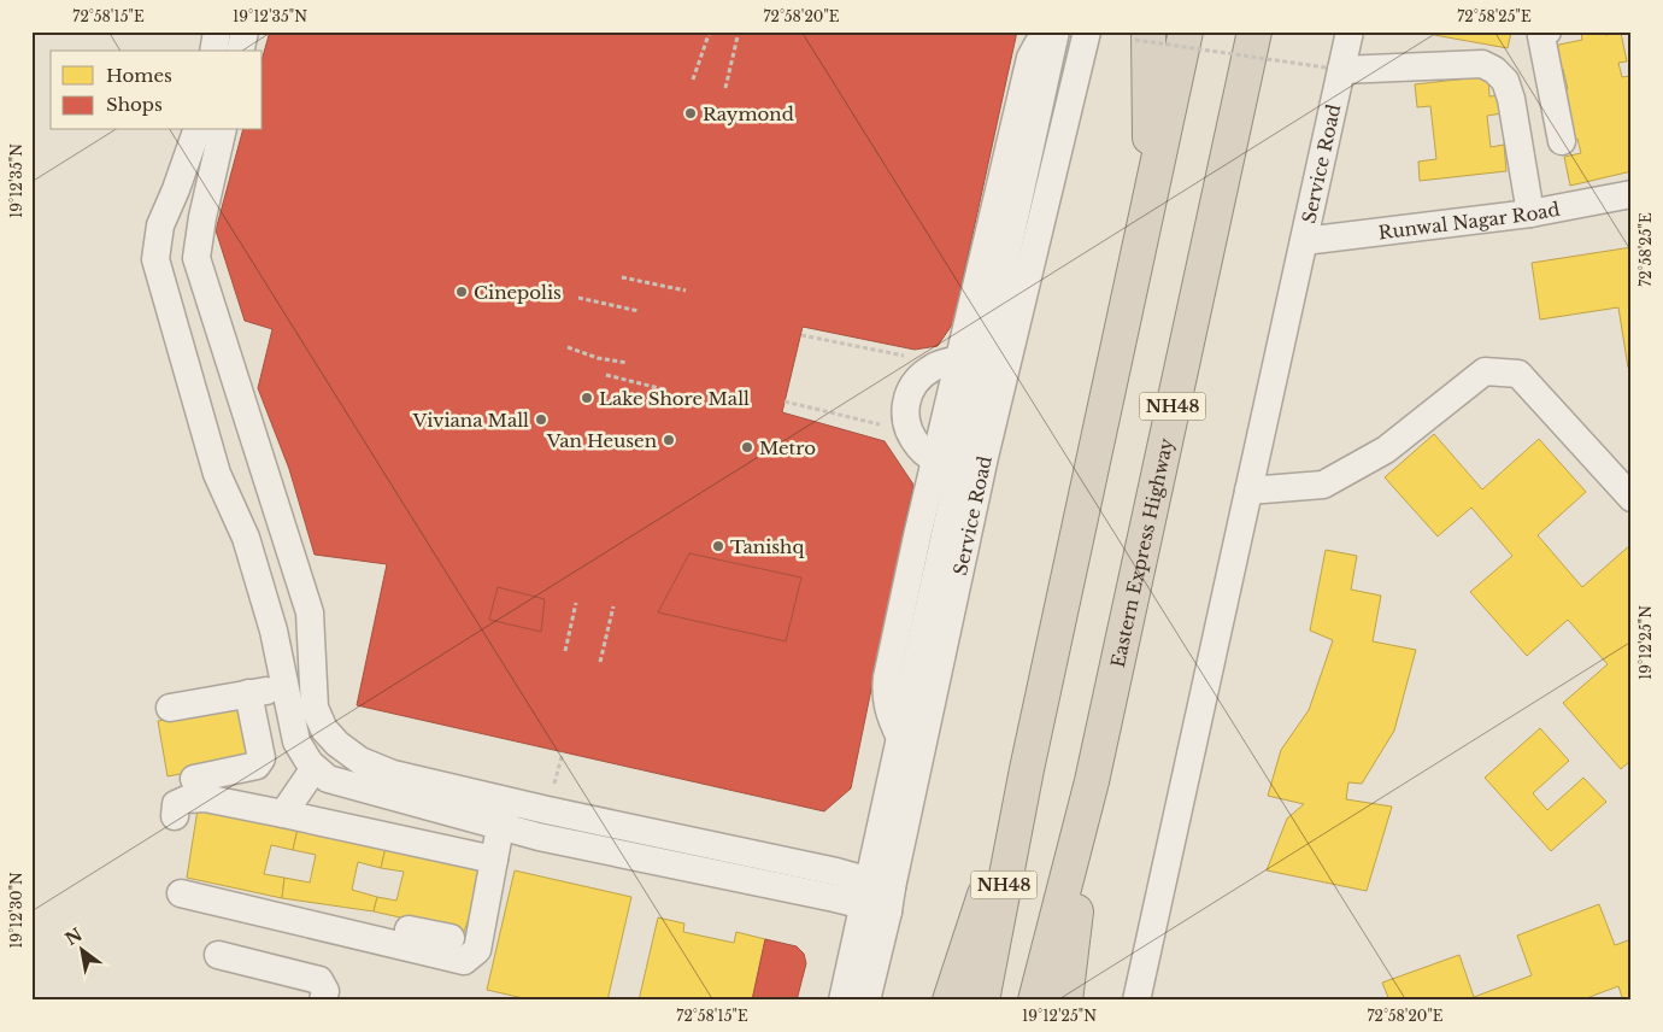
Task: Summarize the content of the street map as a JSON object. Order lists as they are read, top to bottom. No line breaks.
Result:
{"streets":{"highway":["NH48","Eastern Express Highway"],"street":["Service Road","Runwal Nagar Road"]},"crossings":[["Service Road","Runwal Nagar Road"]],"places":["Raymond","Cinepolis","Lake Shore Mall","Viviana Mall","Van Heusen","Metro","Tanishq"],"legend":["Homes","Shops"],"north":"top left","coordinates":["72°58'15\"E","19°12'35\"N","72°58'20\"E","72°58'25\"E","19°12'25\"N","19°12'30\"N"]}
